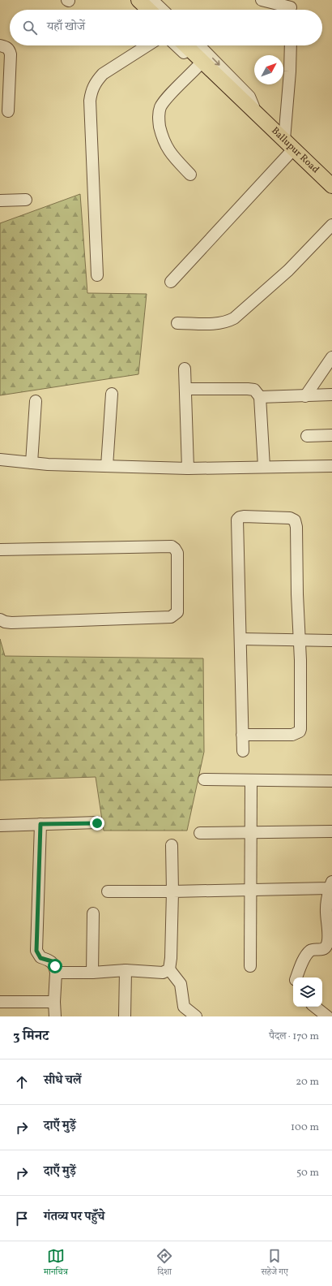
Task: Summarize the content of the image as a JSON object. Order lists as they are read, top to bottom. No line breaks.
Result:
{"streets":{"main road":["Ballupur Road"]},"north":"top right","page":{"search":"यहाँ खोजें","heading":["3 मिनट","पैदल · 170 m"],"list":[["सीधे चलें","20 m"],["दाएँ मुड़ें","100 m"],["दाएँ मुड़ें","50 m"],"गंतव्य पर पहुँचे"],"nav":["मानचित्र","दिशा","सहेजे गए"]}}
